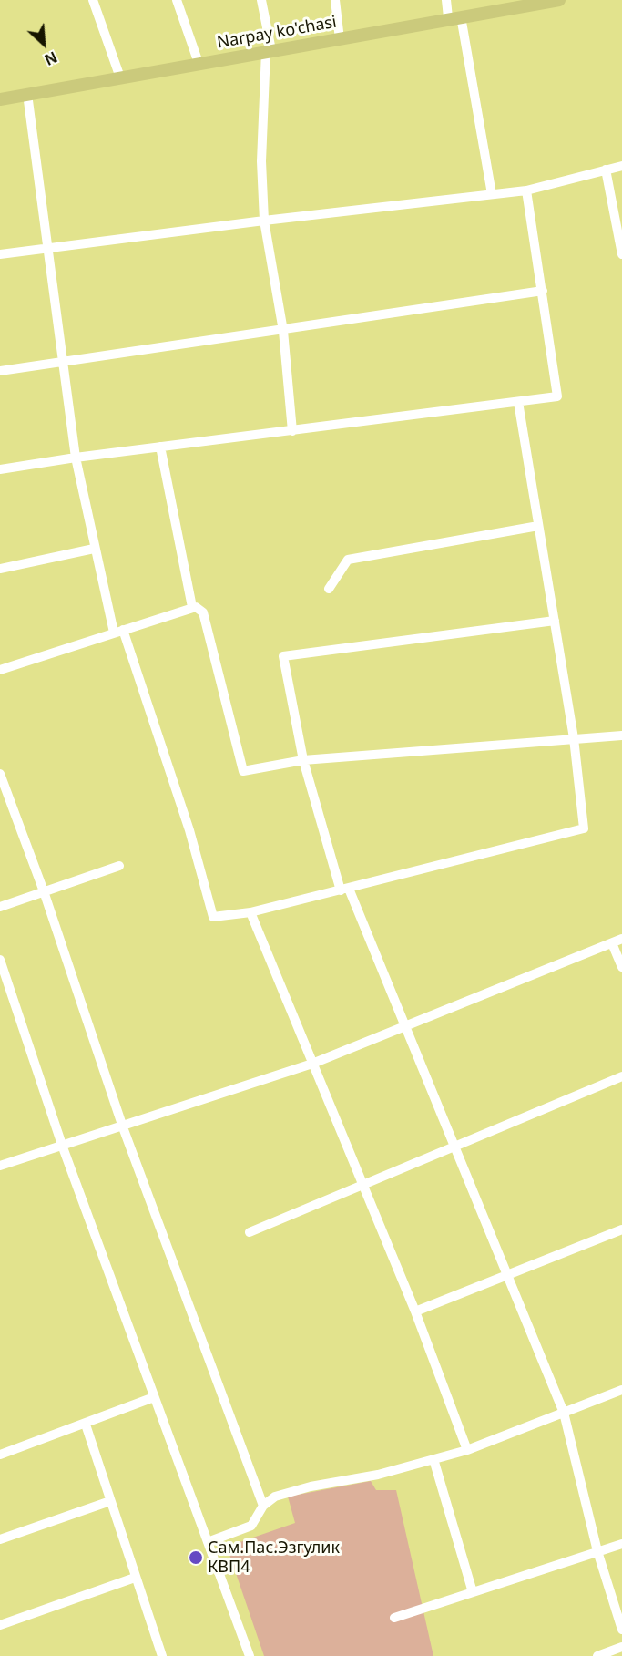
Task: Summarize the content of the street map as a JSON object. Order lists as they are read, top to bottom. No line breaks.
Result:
{"streets":{"main road":["Narpay ko'chasi"]},"places":["Сам.Пас.Эзгулик КВП4"],"north":"bottom right"}
